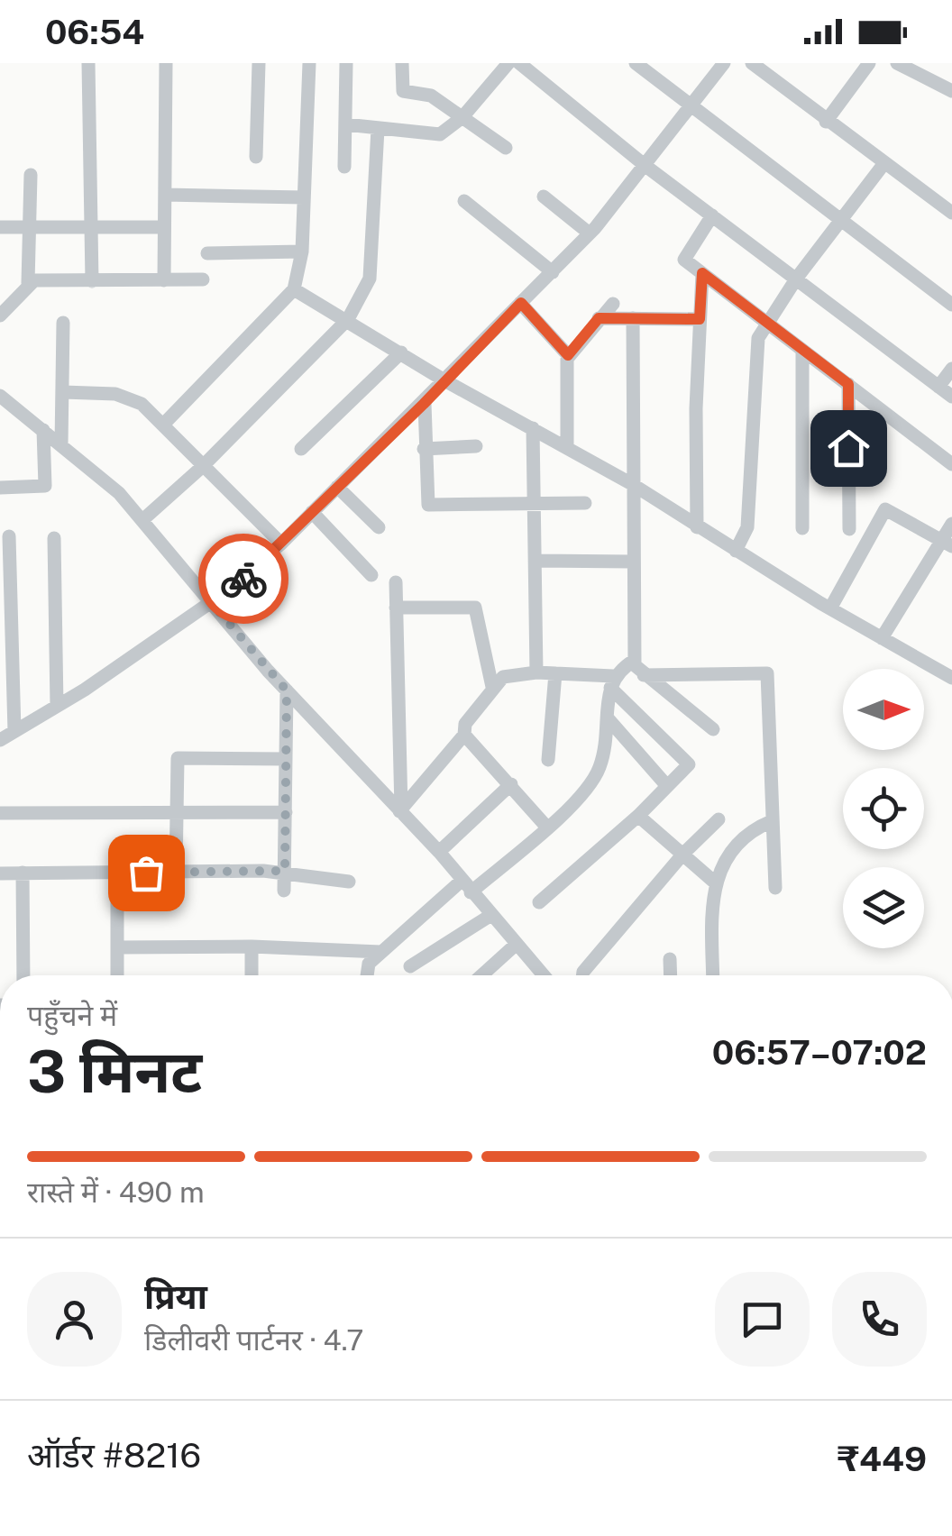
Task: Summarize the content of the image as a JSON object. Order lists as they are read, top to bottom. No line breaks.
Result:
{"north":"right","page":{"status":"06:54","heading":["3 मिनट","पहुँचने में","06:57–07:02"],"panel":["प्रिया","डिलीवरी पार्टनर · 4.7","ऑर्डर #8216","₹449"],"bar":"रास्ते में · 490 m"}}
